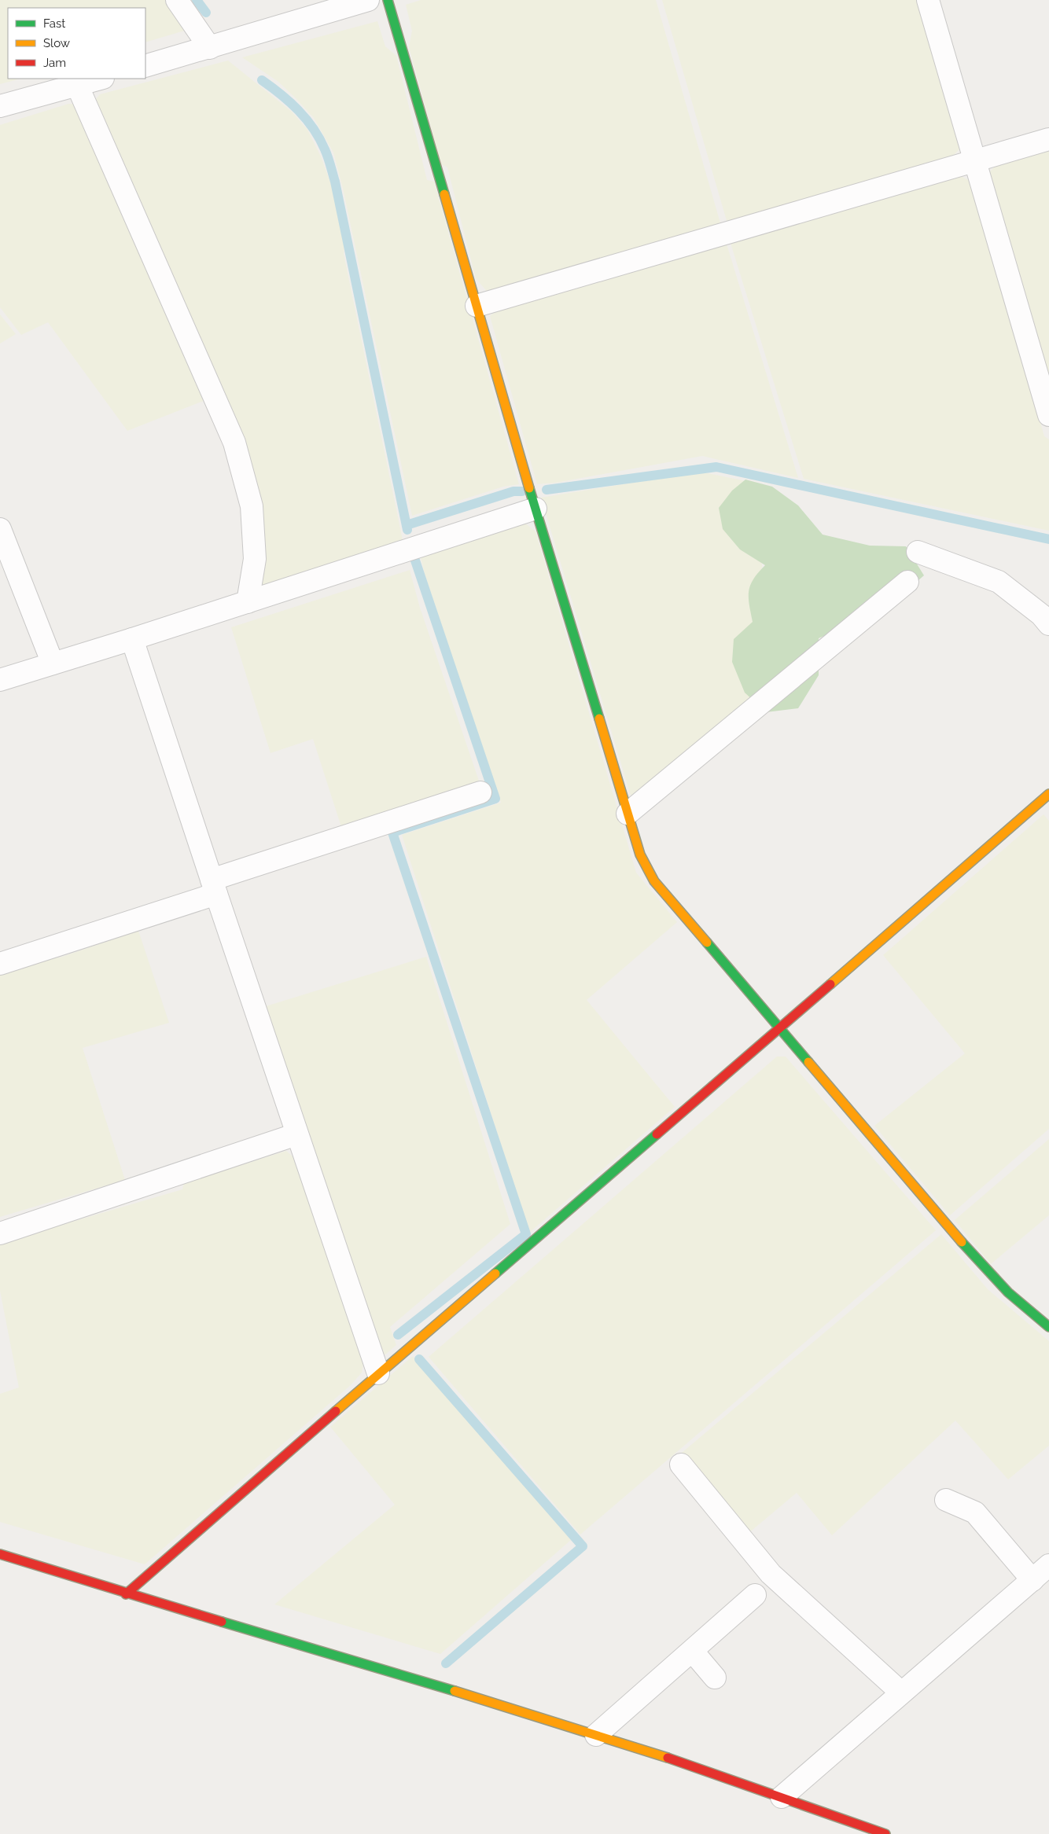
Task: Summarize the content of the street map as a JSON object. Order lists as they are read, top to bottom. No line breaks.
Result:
{"legend":["Fast","Slow","Jam"]}
